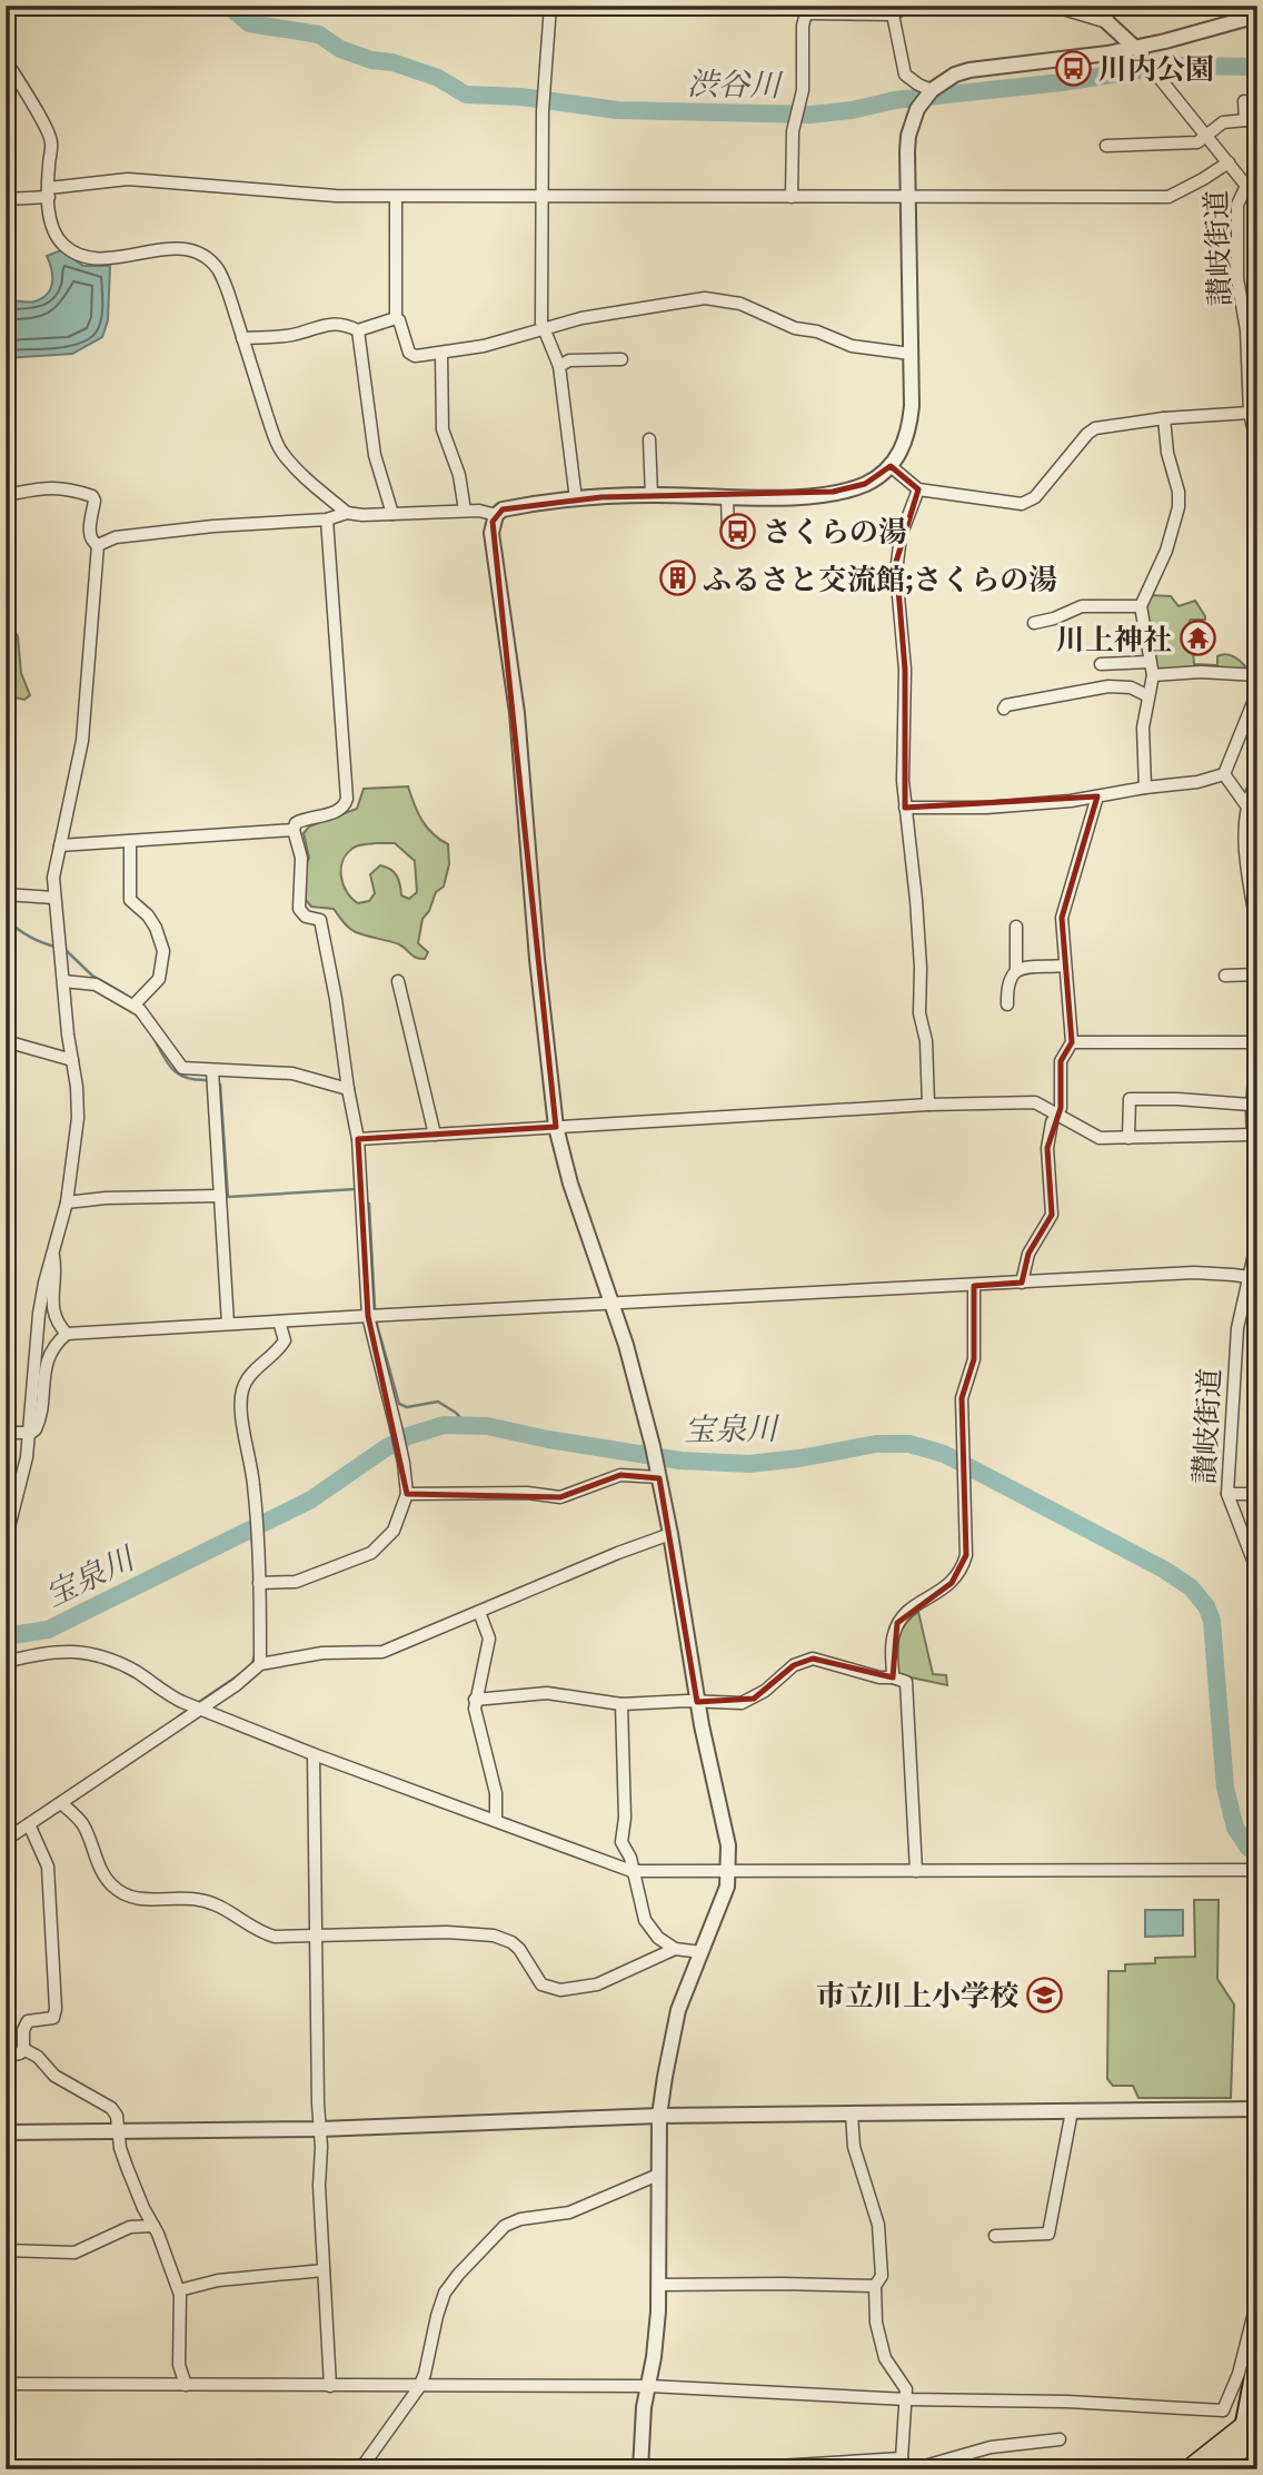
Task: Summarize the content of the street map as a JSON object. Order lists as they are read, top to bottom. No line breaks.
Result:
{"streets":{"street":["讃岐街道"]},"water":["渋谷川","宝泉川"],"places":{"bus stop":["川内公園","さくらの湯"],"building":["ふるさと交流館;さくらの湯"],"temple":["川上神社"],"school or university":["市立川上小学校"]}}
